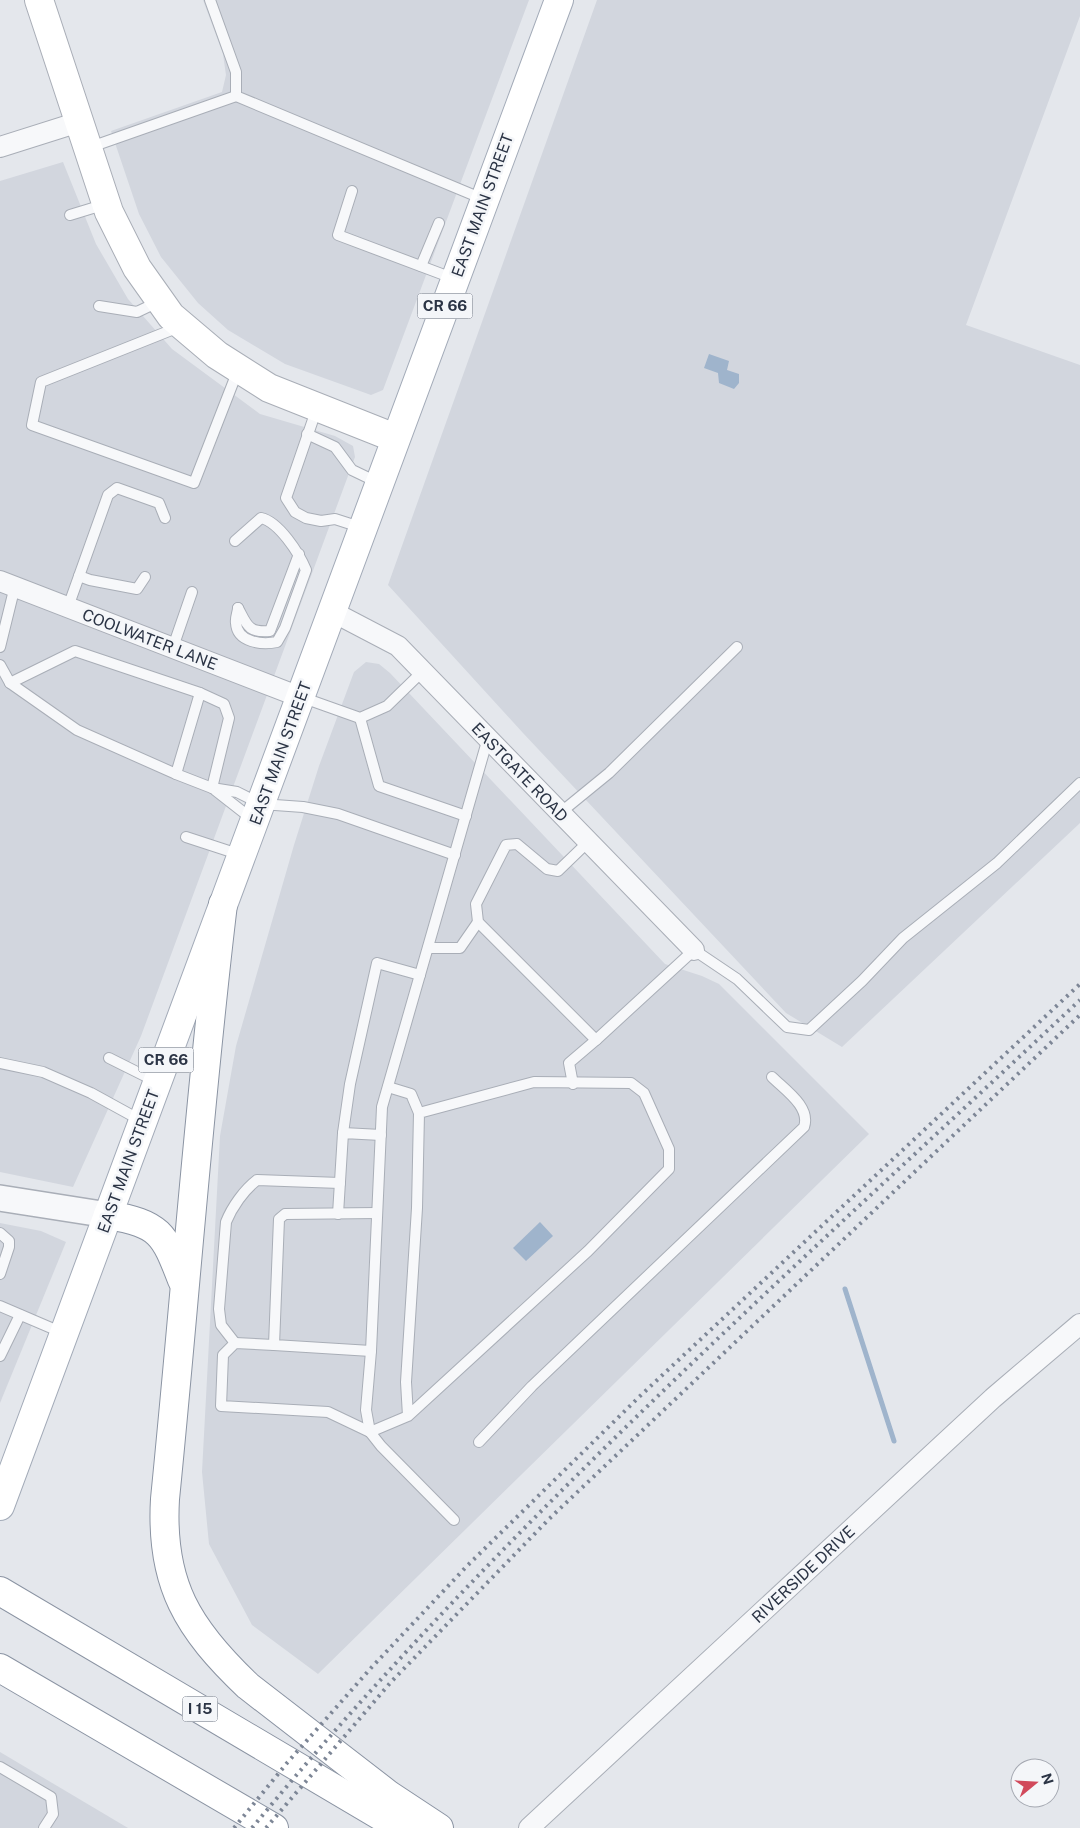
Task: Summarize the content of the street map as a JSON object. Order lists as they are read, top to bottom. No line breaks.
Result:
{"streets":{"main road":["EAST MAIN STREET","CR 66","I 15"],"street":["COOLWATER LANE","EASTGATE ROAD","RIVERSIDE DRIVE"]},"crossings":[["EAST MAIN STREET","COOLWATER LANE"],["EAST MAIN STREET","EASTGATE ROAD"]],"north":"right"}
